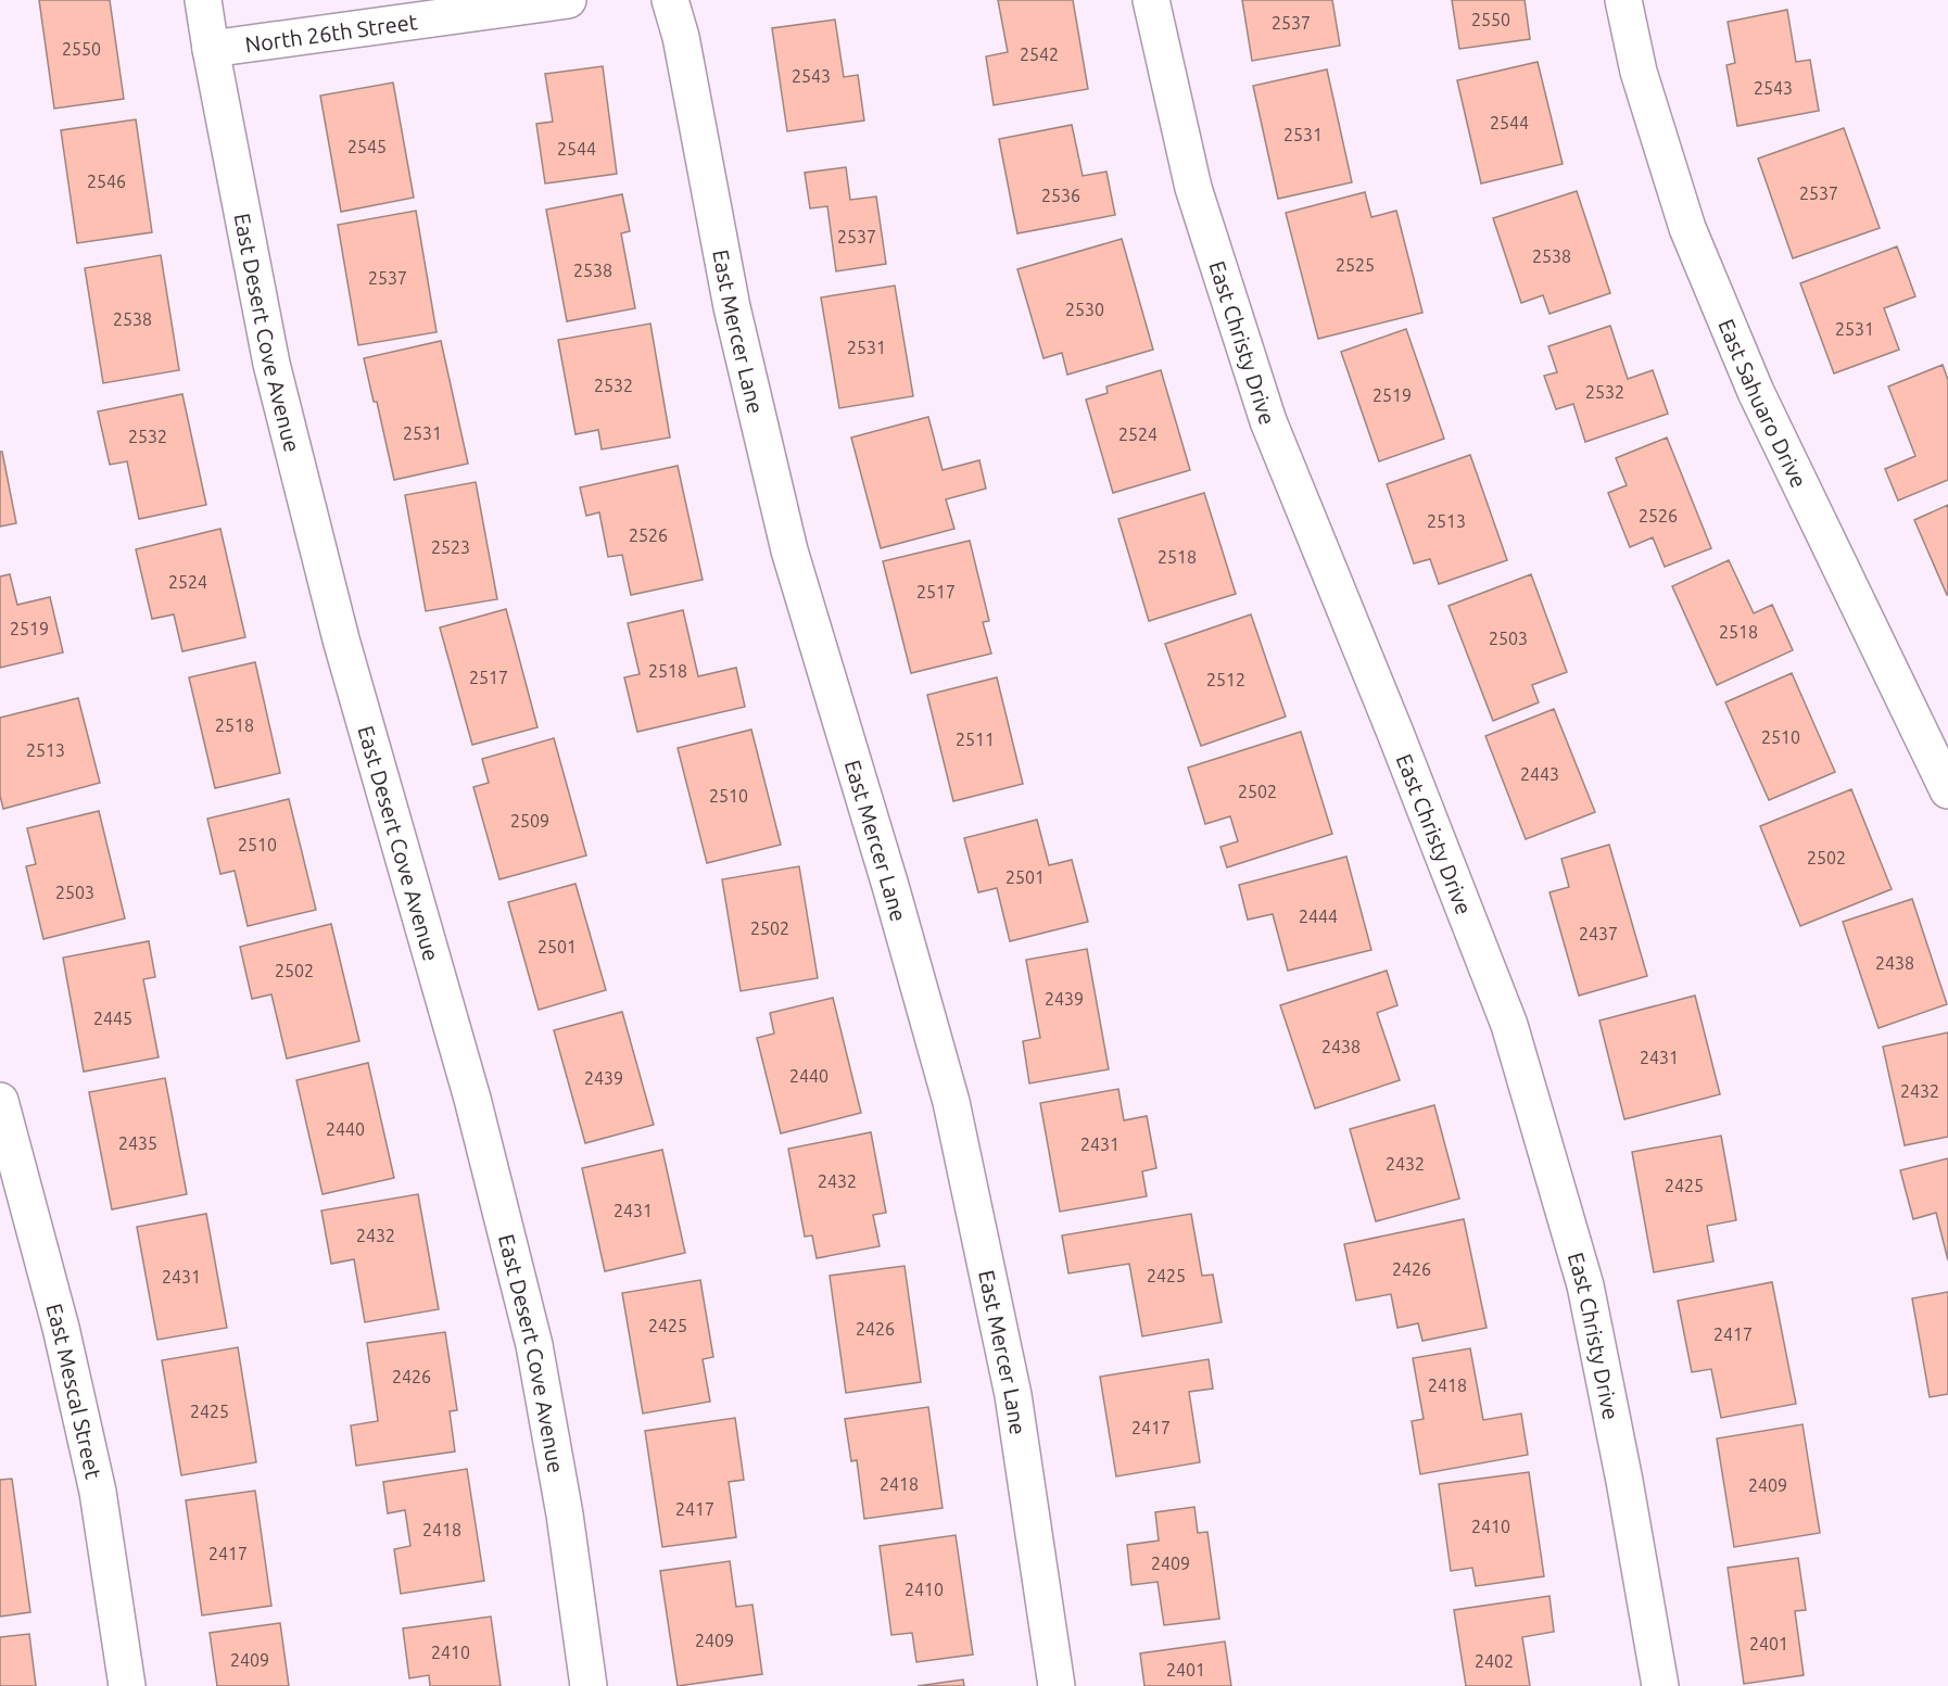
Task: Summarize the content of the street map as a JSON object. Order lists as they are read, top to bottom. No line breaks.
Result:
{"streets":{"street":["North 26th Street","East Mercer Lane","East Desert Cove Avenue","East Christy Drive","East Sahuaro Drive","East Mescal Street"]},"crossings":[["North 26th Street","East Desert Cove Avenue"]],"house_numbers":["2550","2537","2550","2542","2543","2543","2544","2531","2545","2544","2546","2537","2536","2537","2538","2525","2538","2537","2530","2538","2531","2531","2532","2532","2519","2531","2524","2532","2526","2513","2526","2523","2518","2524","2517","2519","2518","2503","2518","2517","2512","2518","2510","2511","2513","2443","2502","2510","2509","2510","2502","2501","2503","2444","2502","2437","2501","2438","2502","2439","2445","2438","2431","2440","2439","2432","2440","2435","2431","2432","2432","2425","2431","2432","2426","2425","2431","2425","2426","2417","2426","2418","2425","2417","2418","2409","2417","2410","2418","2417","2409","2410","2409","2401","2410","2409","2402","2401"]}
